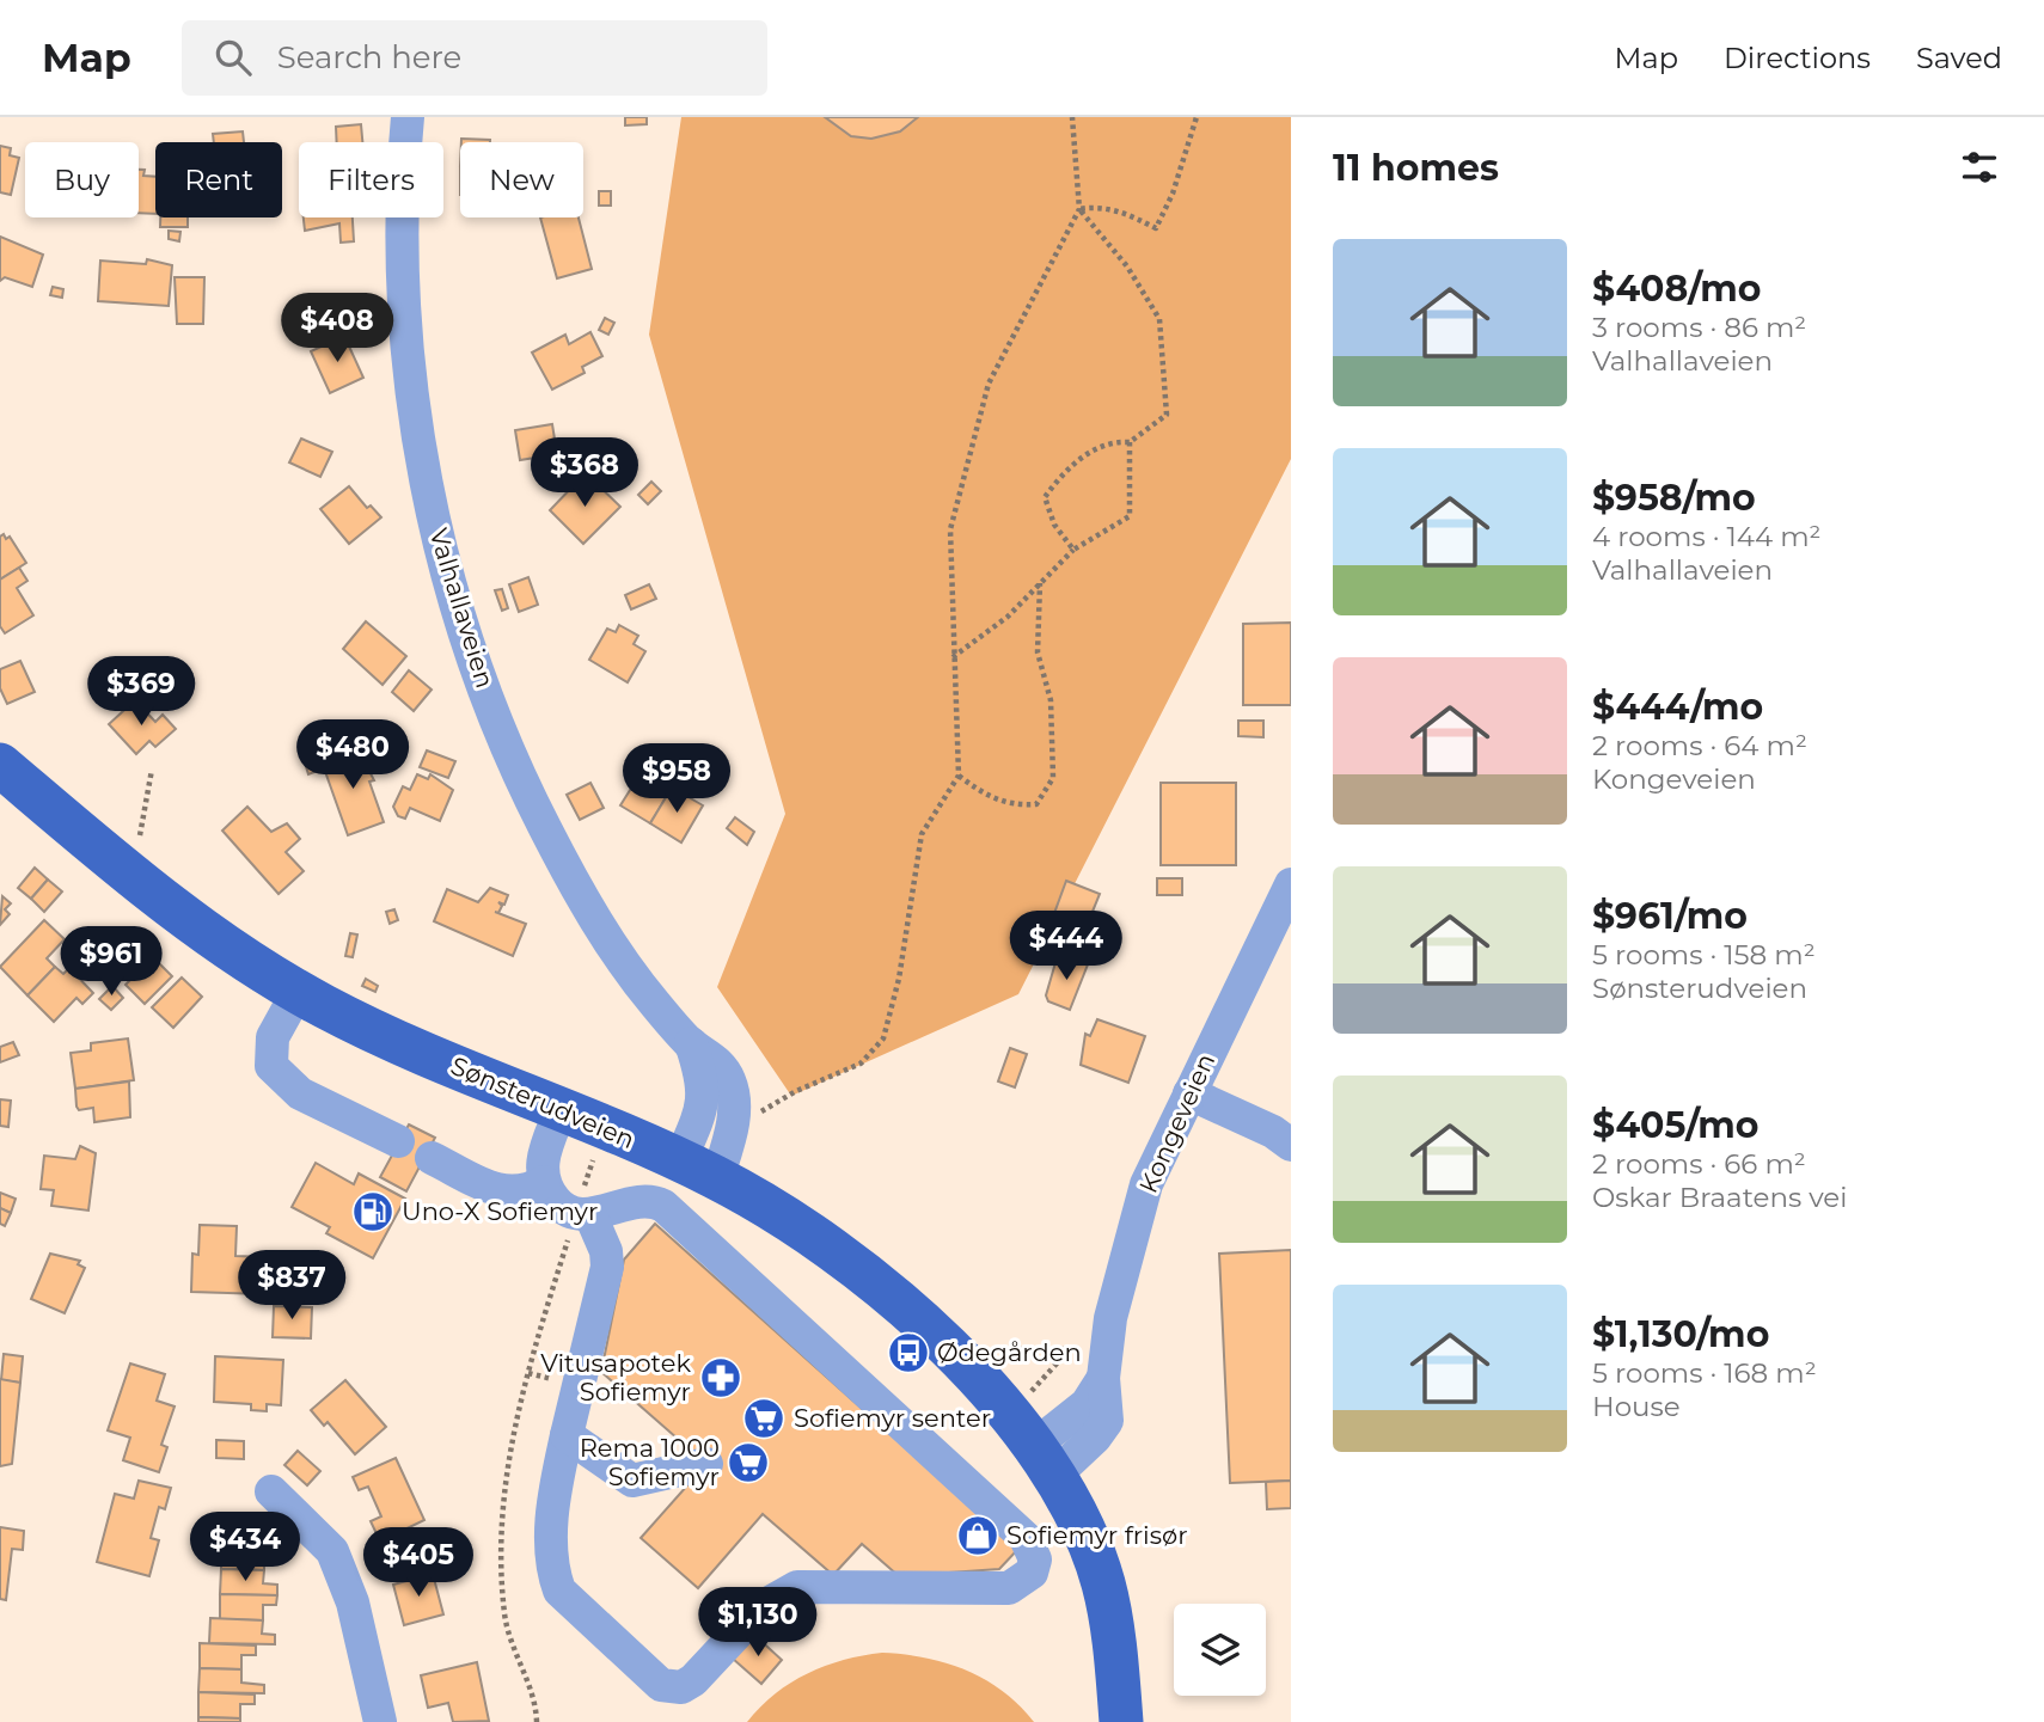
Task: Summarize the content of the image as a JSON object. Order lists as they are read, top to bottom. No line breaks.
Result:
{"streets":{"main road":["Sønsterudveien"],"street":["Valhallaveien","Kongeveien"]},"crossings":[["Valhallaveien","Sønsterudveien"],["Sønsterudveien","Kongeveien"]],"places":{"fuel station":["Uno-X Sofiemyr"],"bus stop":["Ødegården"],"pharmacy":["Vitusapotek Sofiemyr"],"supermarket":["Sofiemyr senter","Rema 1000 Sofiemyr"],"shop":["Sofiemyr frisør"]},"page":{"header":"Map","search":"Search here","nav":["Map","Directions","Saved"],"heading":"11 homes","chip":["Buy","Rent","Filters","New"],"list":[{"name":"$408/mo","note":"3 rooms · 86 m² · Valhallaveien"},{"name":"$958/mo","note":"4 rooms · 144 m² · Valhallaveien"},{"name":"$444/mo","note":"2 rooms · 64 m² · Kongeveien"},{"name":"$961/mo","note":"5 rooms · 158 m² · Sønsterudveien"},{"name":"$405/mo","note":"2 rooms · 66 m² · Oskar Braatens vei"},{"name":"$1,130/mo","note":"5 rooms · 168 m² · House"}],"price":["$408","$368","$369","$480","$958","$444","$961","$837","$434","$405","$1,130"]}}
